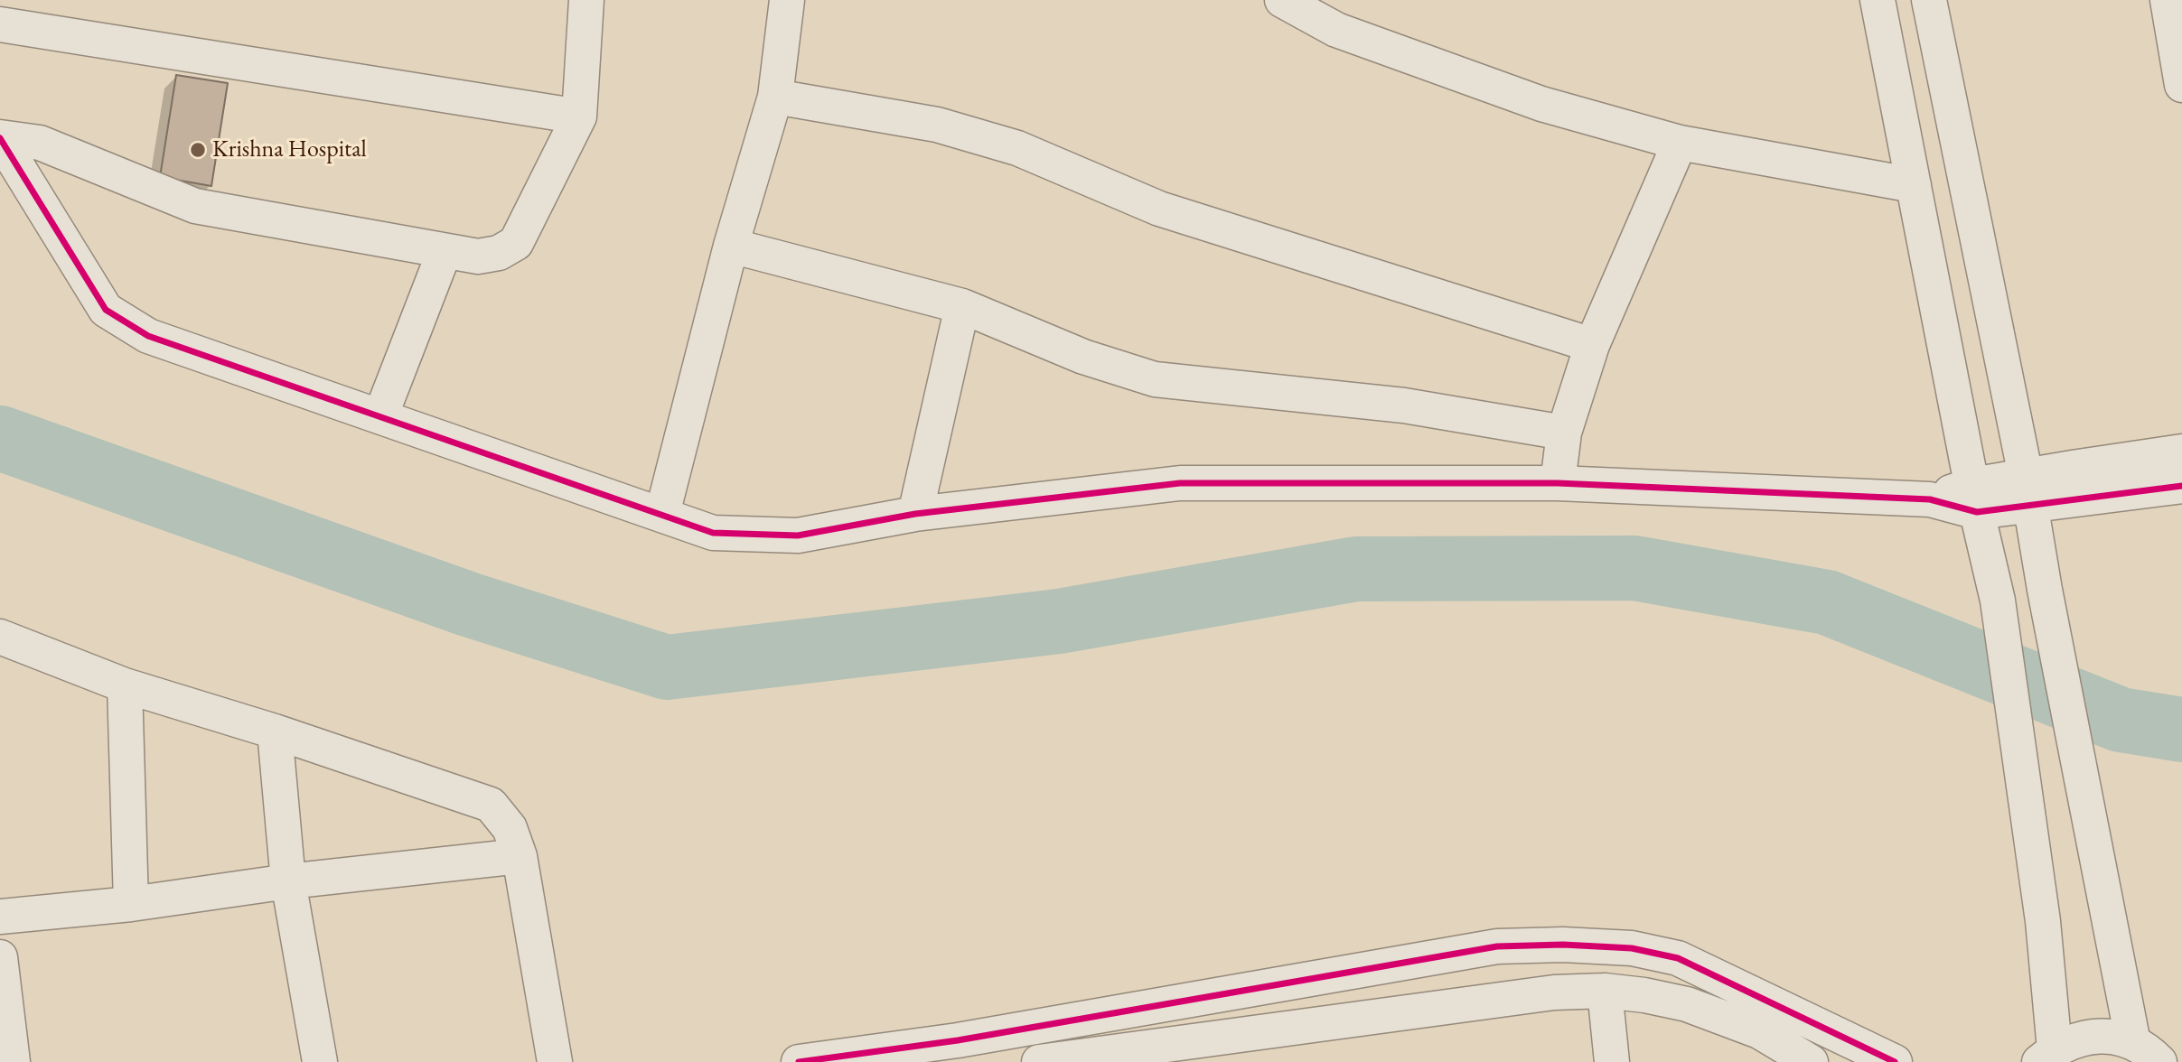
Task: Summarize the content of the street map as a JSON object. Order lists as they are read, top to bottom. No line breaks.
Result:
{"places":["Krishna Hospital"]}
